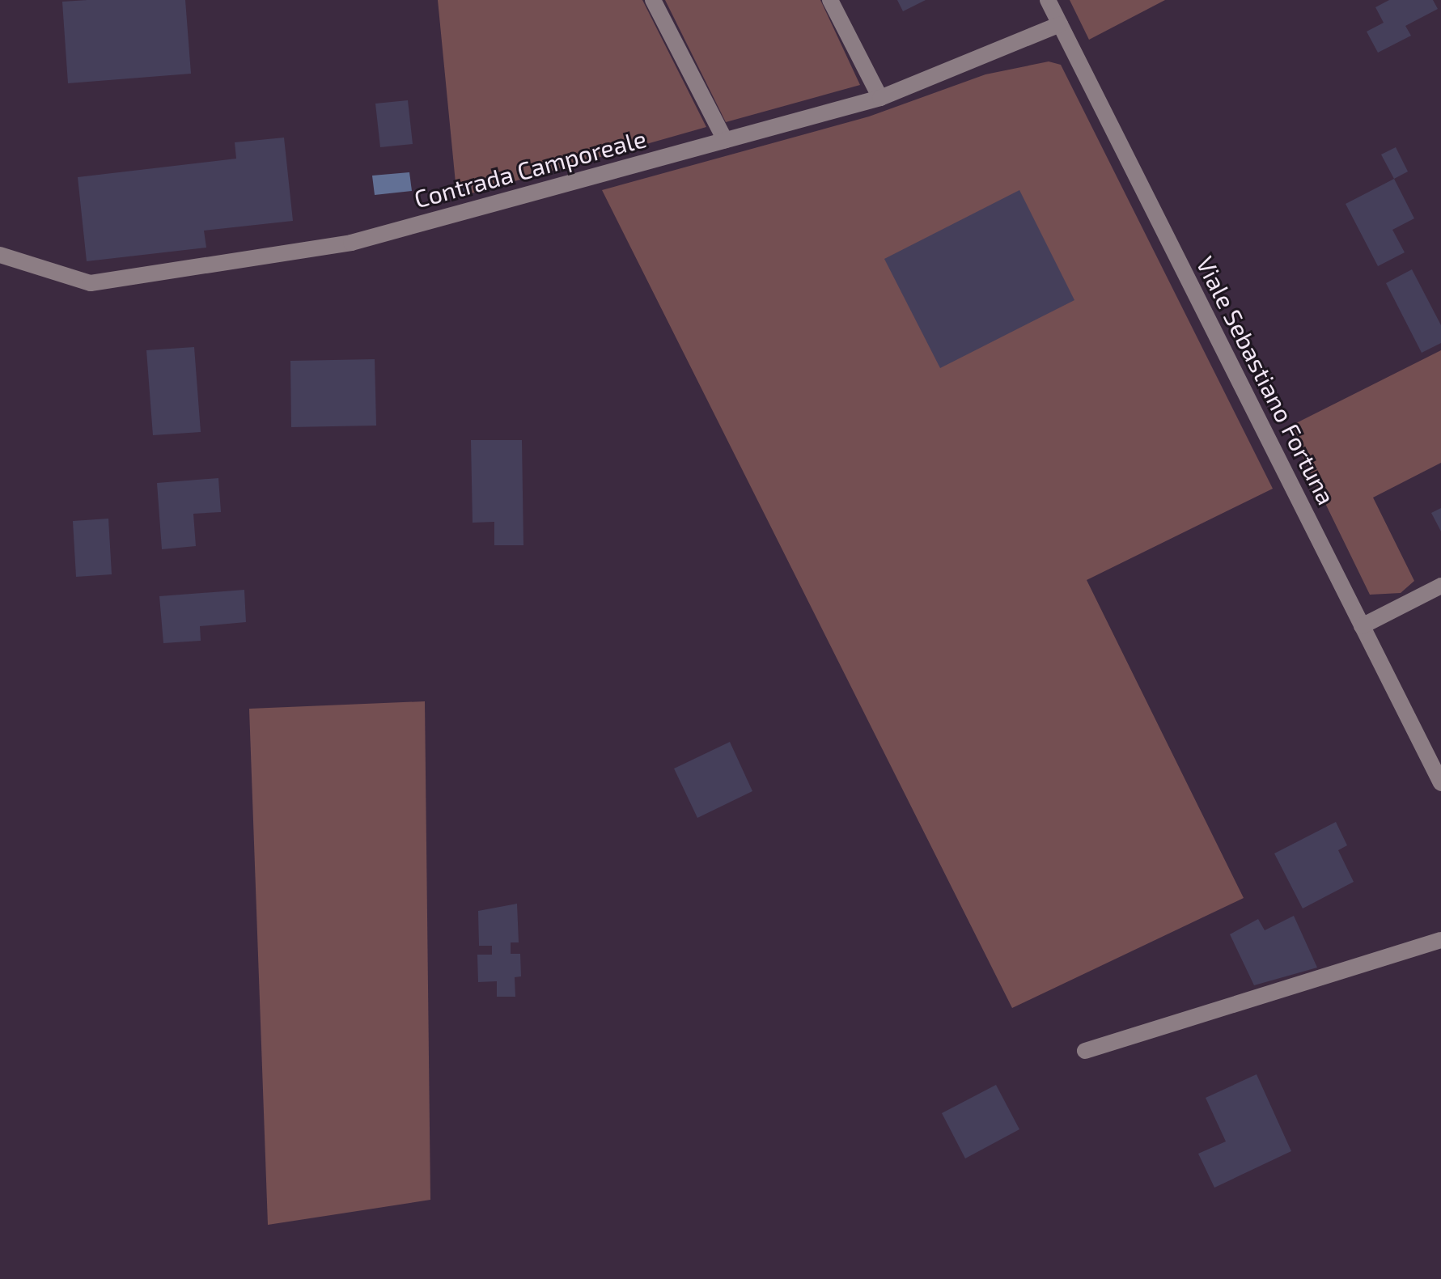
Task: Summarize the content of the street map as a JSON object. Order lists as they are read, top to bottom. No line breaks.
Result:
{"streets":{"street":["Contrada Camporeale","Viale Sebastiano Fortuna"]},"crossings":[["Contrada Camporeale","Viale Sebastiano Fortuna"]]}
